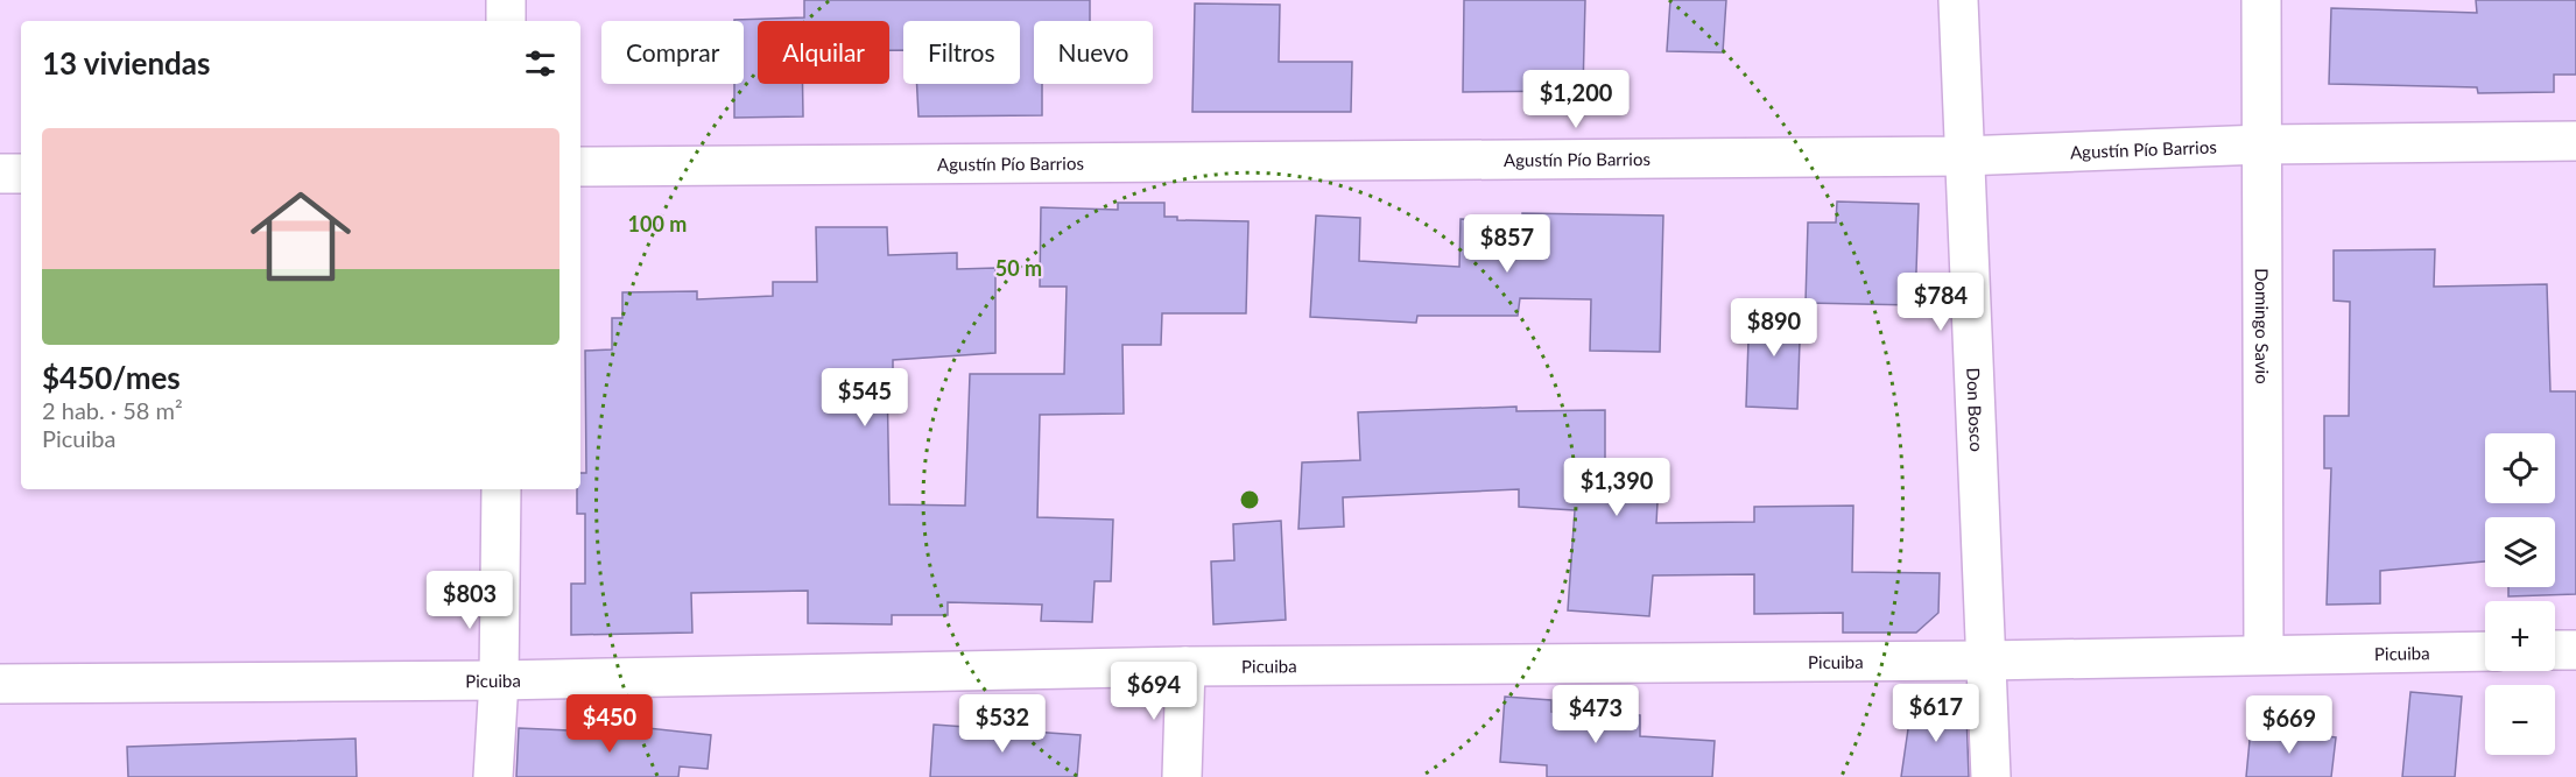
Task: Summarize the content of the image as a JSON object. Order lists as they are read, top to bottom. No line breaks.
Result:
{"streets":{"street":["Agustín Pío Barrios","Domingo Savio","Don Bosco","Picuiba"]},"crossings":[["Agustín Pío Barrios","Domingo Savio"],["Agustín Pío Barrios","Don Bosco"],["Domingo Savio","Picuiba"],["Don Bosco","Picuiba"]],"page":{"chip":["Comprar","Alquilar","Filtros","Nuevo"],"heading":"13 viviendas","price":["$1,200","$857","$784","$890","$545","$1,390","$803","$694","$617","$473","$450","$532","$669"],"list":[{"name":"$450/mes","note":"2 hab. · 58 m² · Picuiba"}],"map_buttons":["+","−"]},"rings":["100 m","50 m"]}
